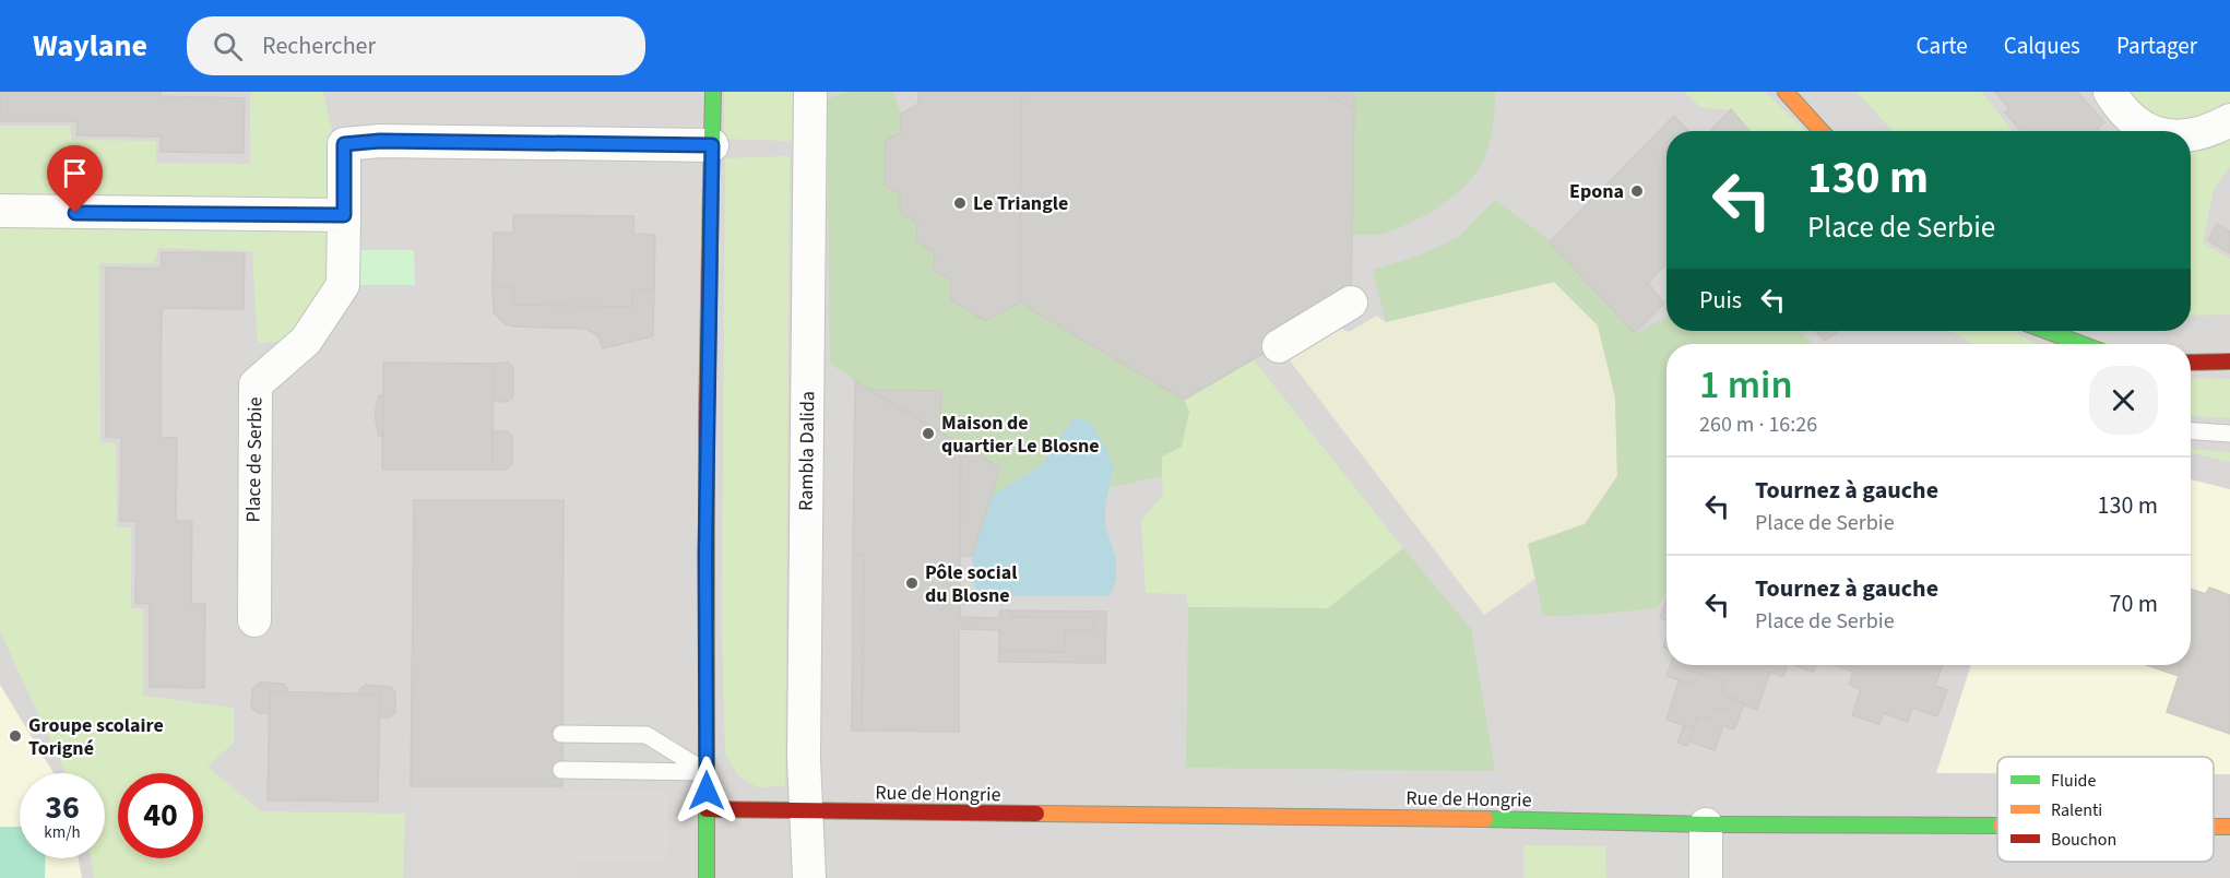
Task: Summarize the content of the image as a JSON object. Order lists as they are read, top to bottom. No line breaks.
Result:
{"streets":{"street":["Rambla Dalida","Place de Serbie","Rue de Hongrie"]},"crossings":[["Rambla Dalida","Rue de Hongrie"]],"places":["Epona","Le Triangle","Maison de quartier Le Blosne","Pôle social du Blosne","Groupe scolaire Torigné"],"legend":["Fluide","Ralenti","Bouchon"],"page":{"header":"Waylane","search":"Rechercher","nav":["Carte","Calques","Partager"],"turn":["130 m","Place de Serbie"],"then":"Puis","heading":["1 min","260 m · 16:26"],"list":[{"name":"Tournez à gauche","note":"Place de Serbie","value":"130 m"},{"name":"Tournez à gauche","note":"Place de Serbie","value":"70 m"}],"speed":"36 km/h","limit":"40"}}
